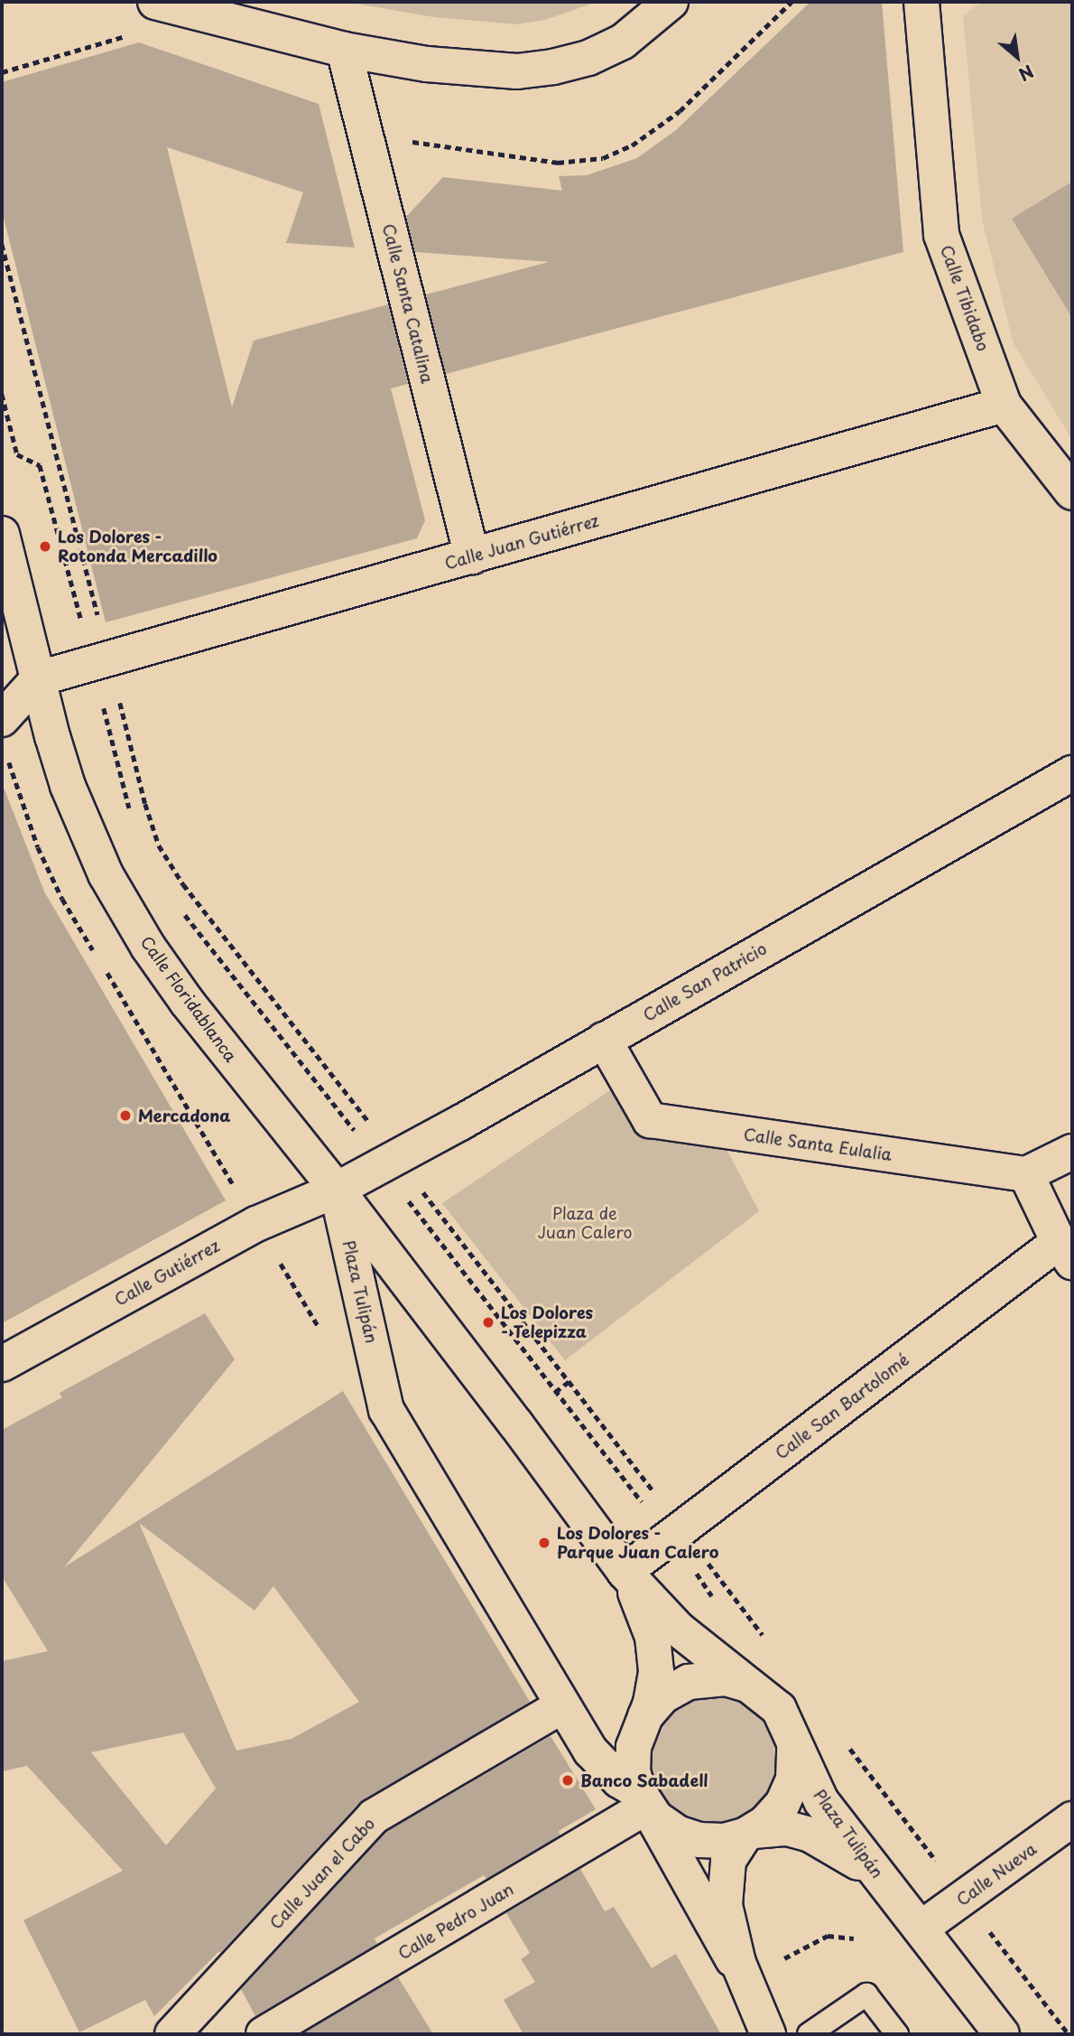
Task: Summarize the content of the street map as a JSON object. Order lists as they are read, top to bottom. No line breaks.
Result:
{"streets":{"street":["Calle Tibidabo","Calle Santa Catalina","Calle Juan Gutiérrez","Calle San Patricio","Calle Floridablanca","Calle Santa Eulalia","Calle Gutiérrez","Plaza Tulipán","Calle San Bartolomé","Calle Juan el Cabo","Calle Nueva","Calle Pedro Juan"]},"crossings":[["Calle Tibidabo","Calle Juan Gutiérrez"],["Calle Santa Catalina","Calle Juan Gutiérrez"],["Calle Juan Gutiérrez","Calle Floridablanca"],["Calle San Patricio","Calle Floridablanca"],["Calle San Patricio","Calle Santa Eulalia"],["Calle San Patricio","Calle Gutiérrez"],["Calle San Patricio","Plaza Tulipán"],["Calle Floridablanca","Calle Gutiérrez"],["Calle Floridablanca","Plaza Tulipán"],["Calle Gutiérrez","Plaza Tulipán"],["Plaza Tulipán","Calle San Bartolomé"],["Plaza Tulipán","Calle Juan el Cabo"],["Plaza Tulipán","Calle Nueva"],["Plaza Tulipán","Calle Pedro Juan"]],"parks":["Plaza de Juan Calero"],"places":["Los Dolores - Rotonda Mercadillo","Mercadona","Los Dolores - Telepizza","Los Dolores - Parque Juan Calero","Banco Sabadell"],"north":"bottom right"}
